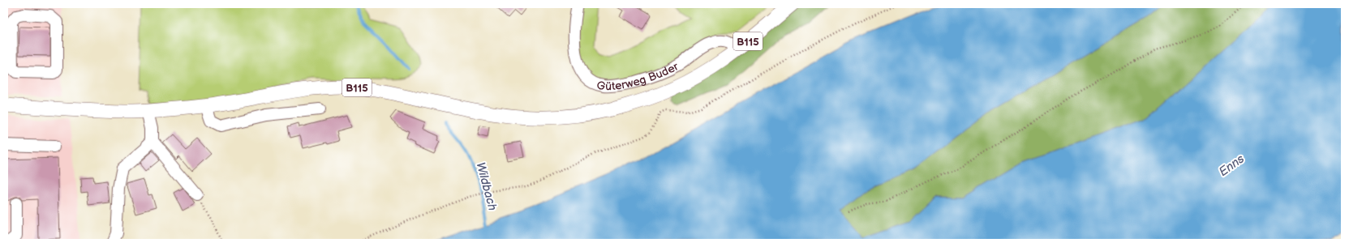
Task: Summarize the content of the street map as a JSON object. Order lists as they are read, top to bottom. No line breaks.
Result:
{"streets":{"main road":["B115"],"street":["Güterweg Buder"]},"crossings":[["B115","Güterweg Buder"]],"water":["Enns","Wildbach"]}
